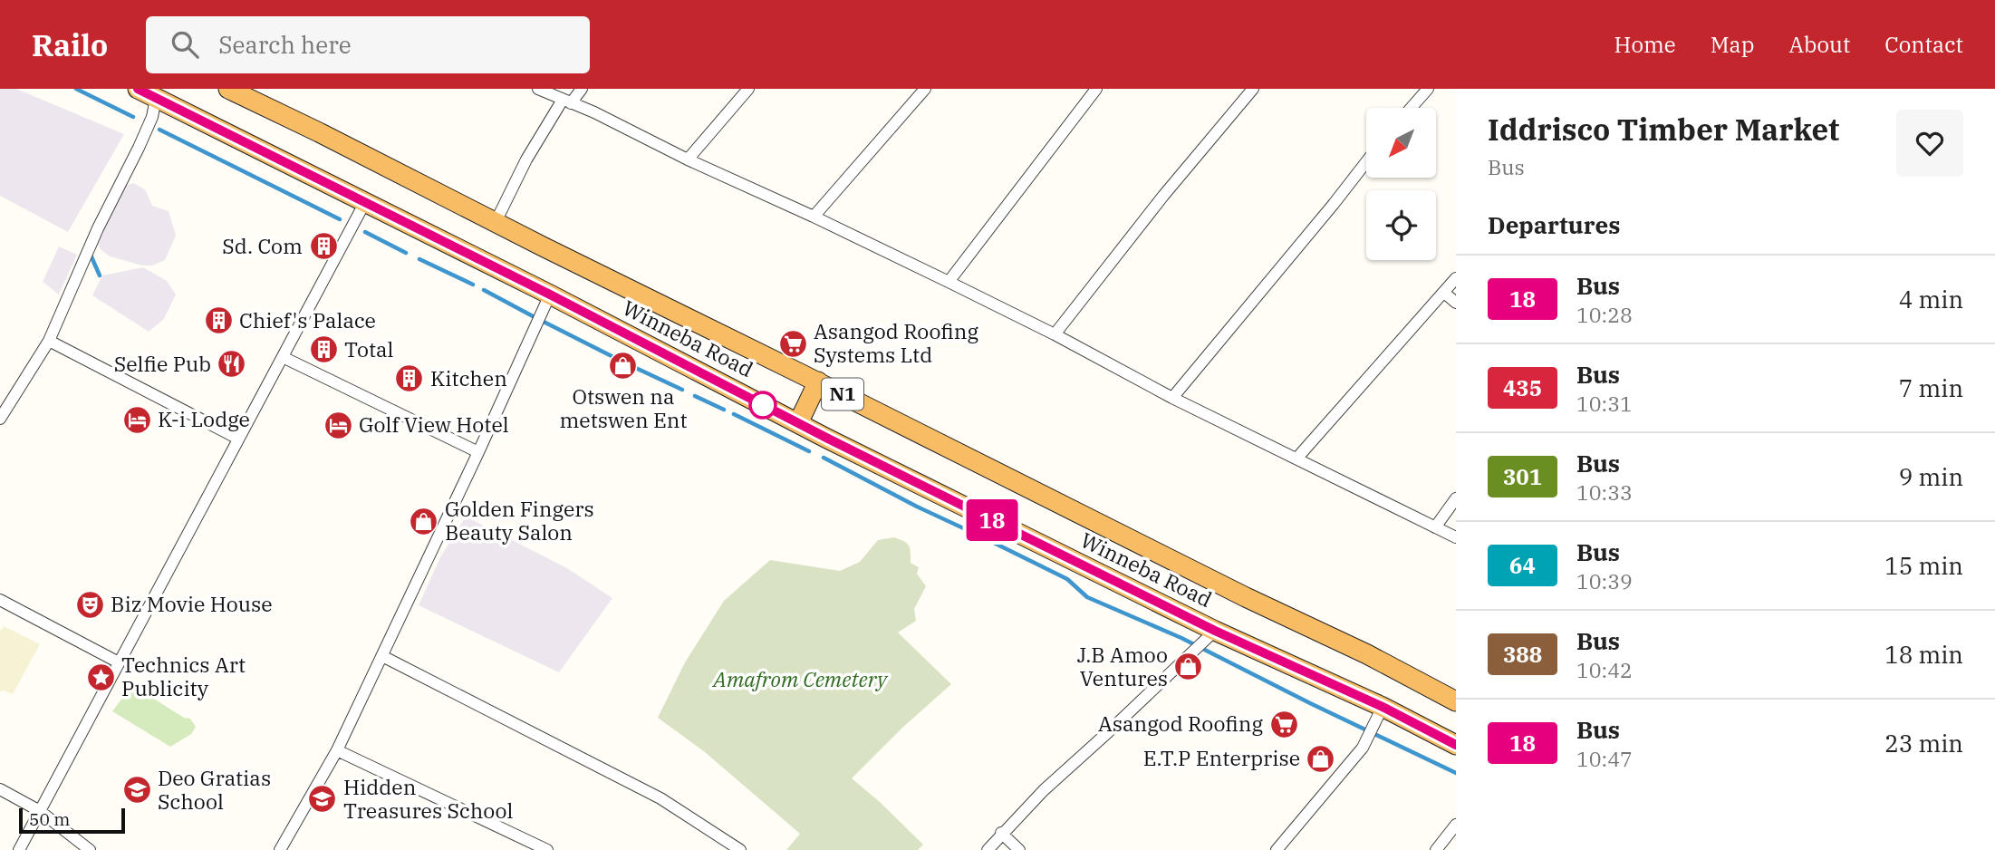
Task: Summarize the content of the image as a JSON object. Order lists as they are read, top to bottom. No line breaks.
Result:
{"streets":{"highway":["Winneba Road","N1"]},"parks":["Amafrom Cemetery"],"places":{"building":["Sd. Com","Chief's Palace","Total","Kitchen"],"supermarket":["Asangod Roofing Systems Ltd","Asangod Roofing"],"restaurant":["Selfie Pub"],"shop":["Otswen na metswen Ent","Golden Fingers Beauty Salon","J.B Amoo Ventures","E.T.P Enterprise"],"hotel":["K-i Lodge","Golf View Hotel"],"theatre":["Biz Movie House"],"place":["Technics Art Publicity"],"school or university":["Deo Gratias School","Hidden Treasures School"]},"lines":["bus line 18"],"scale_bar":"50 m","north":"bottom left","page":{"header":"Railo","search":"Search here","nav":["Home","Map","About","Contact"],"on_map":"18","heading":[["Iddrisco Timber Market","Bus"],"Departures"],"list":[{"mark":"18","name":"Bus","note":"10:28","value":"4 min"},{"mark":"435","name":"Bus","note":"10:31","value":"7 min"},{"mark":"301","name":"Bus","note":"10:33","value":"9 min"},{"mark":"64","name":"Bus","note":"10:39","value":"15 min"},{"mark":"388","name":"Bus","note":"10:42","value":"18 min"},{"mark":"18","name":"Bus","note":"10:47","value":"23 min"}],"scale":"50 m"}}
